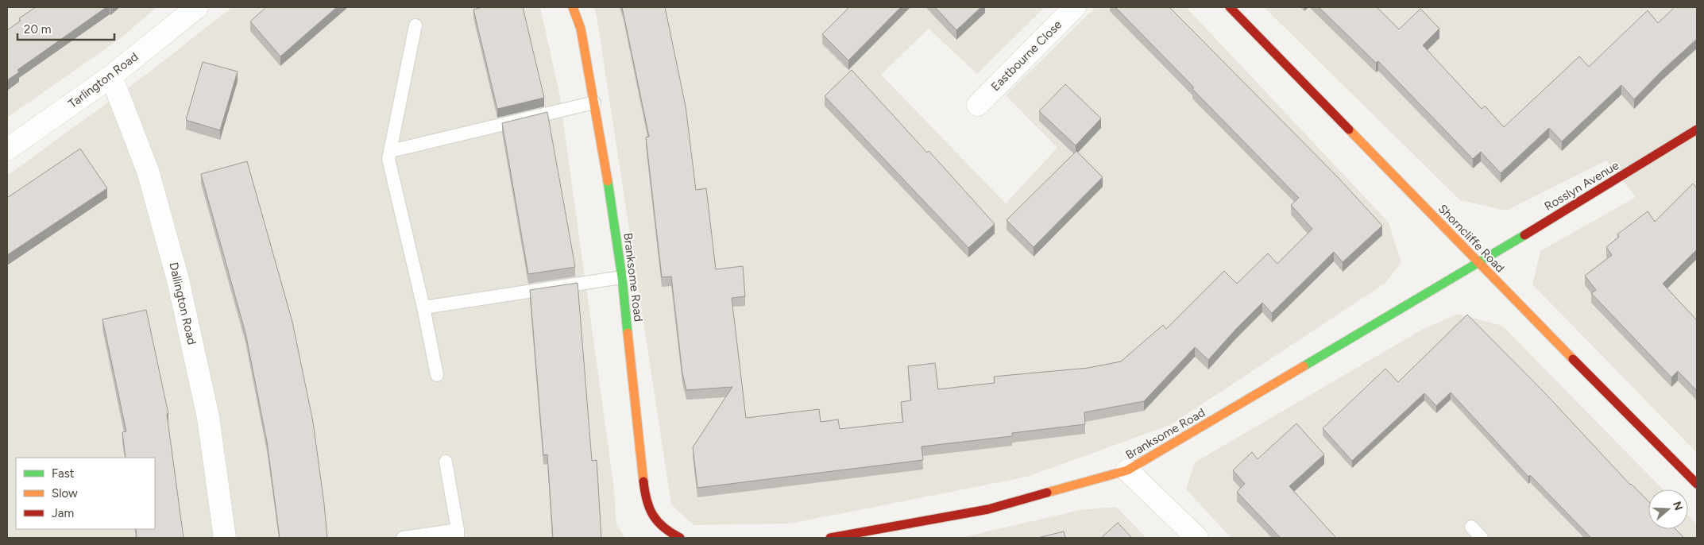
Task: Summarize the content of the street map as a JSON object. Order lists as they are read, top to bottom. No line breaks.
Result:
{"streets":{"street":["Eastbourne Close","Tarlington Road","Rosslyn Avenue","Shorncliffe Road","Branksome Road","Dallington Road"]},"crossings":[["Tarlington Road","Dallington Road"],["Rosslyn Avenue","Shorncliffe Road"],["Rosslyn Avenue","Branksome Road"],["Shorncliffe Road","Branksome Road"]],"legend":["Fast","Slow","Jam"],"scale_bar":"20 m","north":"right"}
